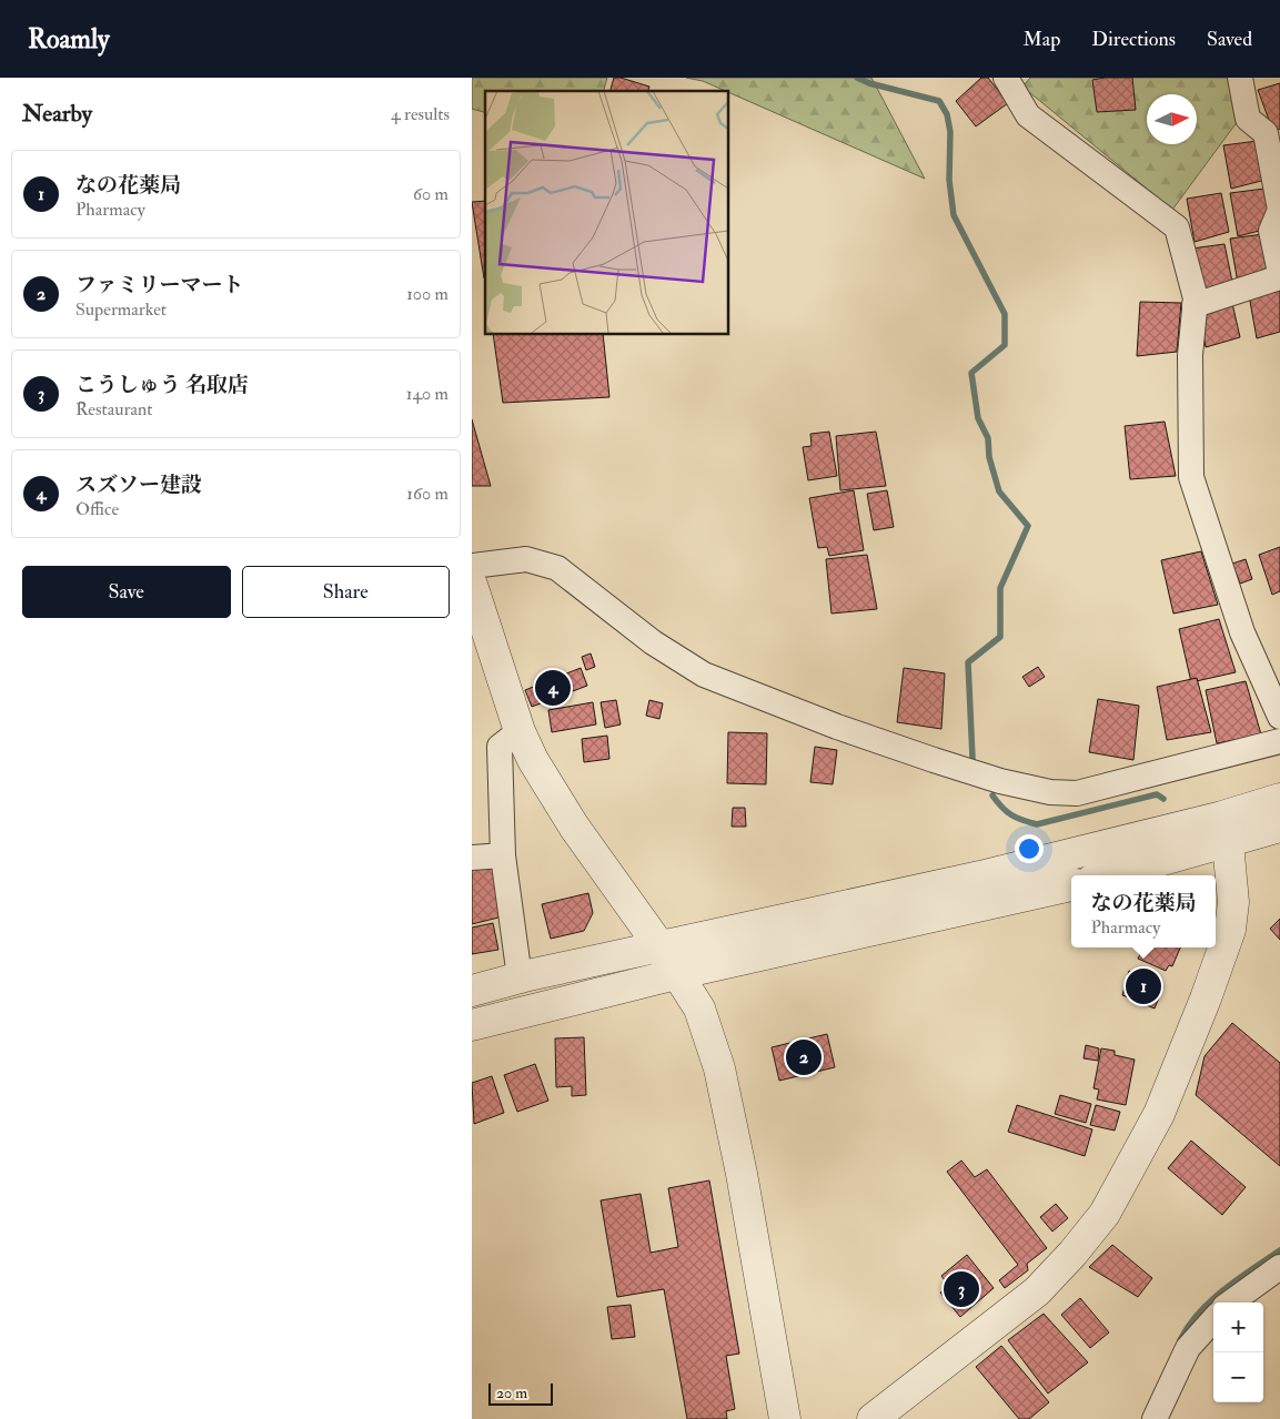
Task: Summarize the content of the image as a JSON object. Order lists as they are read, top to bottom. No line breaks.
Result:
{"scale_bar":"20 m","north":"right","page":{"header":"Roamly","nav":["Map","Directions","Saved"],"heading":["Nearby","4 results"],"list":[{"mark":"1","name":"なの花薬局","note":"Pharmacy","value":"60 m"},{"mark":"2","name":"ファミリーマート","note":"Supermarket","value":"100 m"},{"mark":"3","name":"こうしゅう 名取店","note":"Restaurant","value":"140 m"},{"mark":"4","name":"スズソー建設","note":"Office","value":"160 m"}],"buttons":["Save","Share"],"pins":["4","1","2","3"],"popup":["なの花薬局","Pharmacy"],"map_buttons":["+","−"],"scale":"20 m"}}
